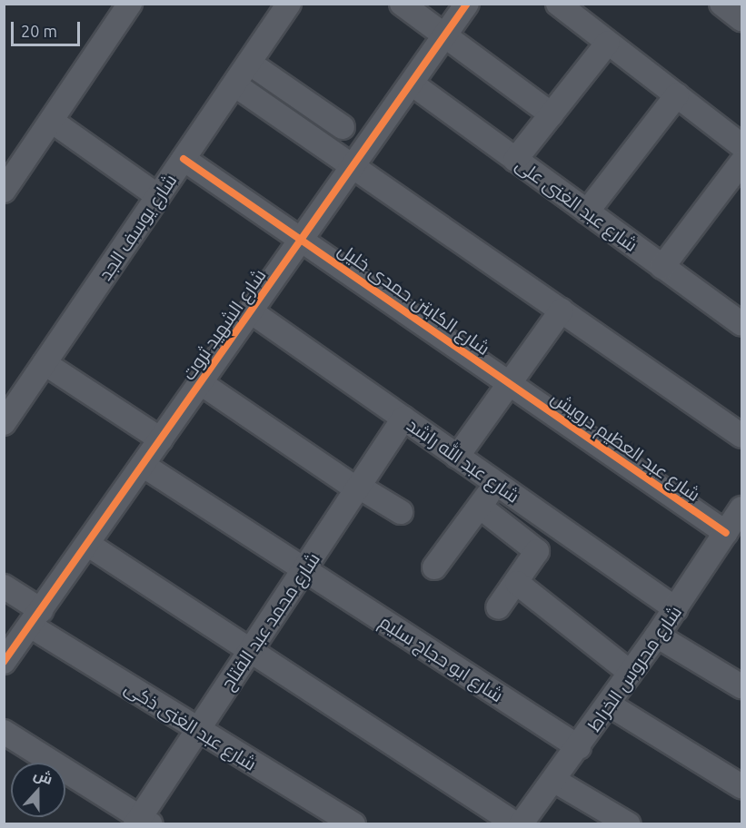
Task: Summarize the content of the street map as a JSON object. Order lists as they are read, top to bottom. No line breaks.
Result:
{"streets":{"street":["شارع عبد الغنى على","شارع يوسف الجد","شارع الكابتن حمدى خليل","شارع الشهيد ثروت","شارع عبد العظيم درويش","شارع عبد الله راشد","شارع محمد عبد الفتاح","شارع ابو حجاج سليم","شارع محروس الخراط","شارع عبد الغنى ذكى"]},"crossings":[["شارع عبد الغنى على","شارع الشهيد ثروت"],["شارع يوسف الجد","شارع الكابتن حمدى خليل"],["شارع الكابتن حمدى خليل","شارع الشهيد ثروت"],["شارع الكابتن حمدى خليل","شارع عبد العظيم درويش"],["شارع الشهيد ثروت","شارع عبد الله راشد"],["شارع الشهيد ثروت","شارع ابو حجاج سليم"],["شارع الشهيد ثروت","شارع عبد الغنى ذكى"],["شارع عبد العظيم درويش","شارع محروس الخراط"],["شارع عبد الله راشد","شارع محمد عبد الفتاح"],["شارع عبد الله راشد","شارع محروس الخراط"],["شارع محمد عبد الفتاح","شارع ابو حجاج سليم"],["شارع محمد عبد الفتاح","شارع عبد الغنى ذكى"],["شارع ابو حجاج سليم","شارع محروس الخراط"]],"scale_bar":"20 m","north":"top"}
